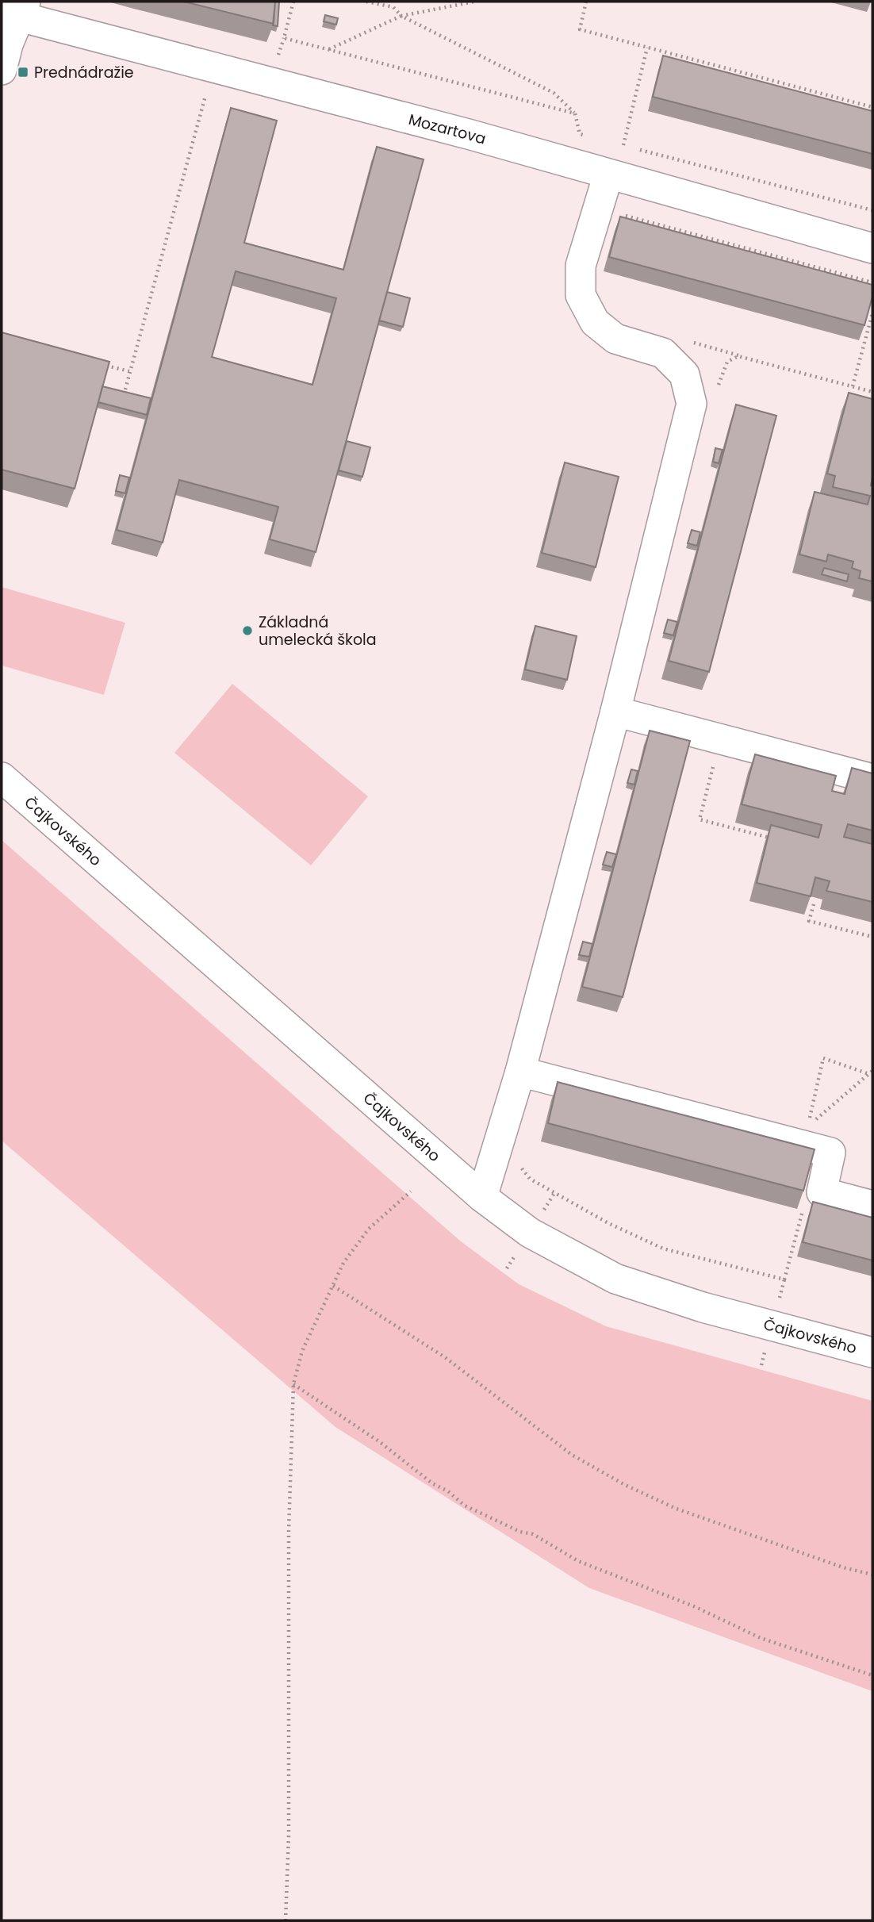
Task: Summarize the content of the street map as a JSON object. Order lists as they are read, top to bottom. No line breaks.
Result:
{"streets":{"street":["Mozartova","Čajkovského"]},"places":{"transit":["Prednádražie"],"other":["Základná umelecká škola"]}}
